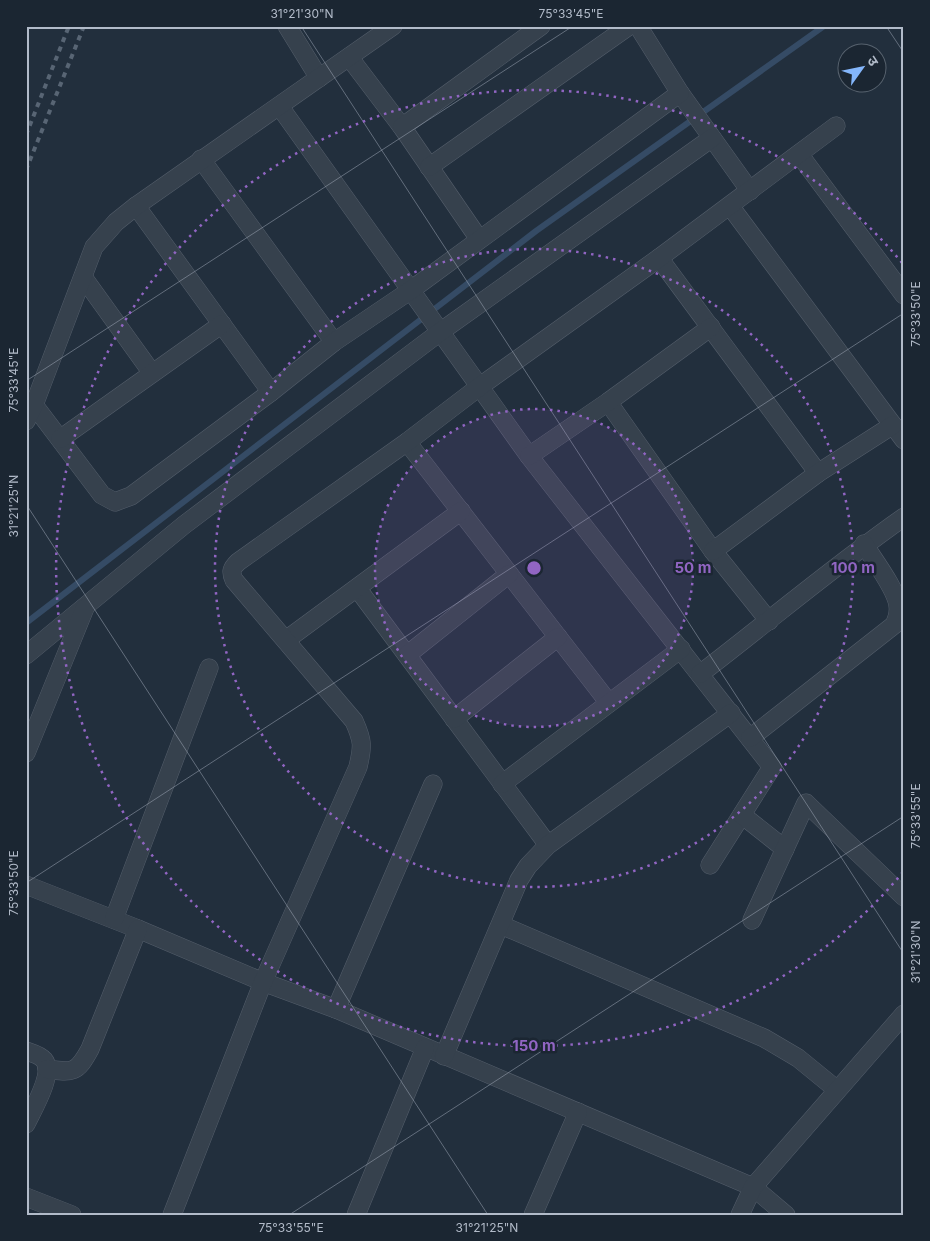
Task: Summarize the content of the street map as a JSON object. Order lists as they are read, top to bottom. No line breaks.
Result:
{"north":"top right","coordinates":["31°21'30\"N","75°33'45\"E","75°33'50\"E","31°21'25\"N","75°33'55\"E"],"rings":["50 m","100 m","150 m"]}
